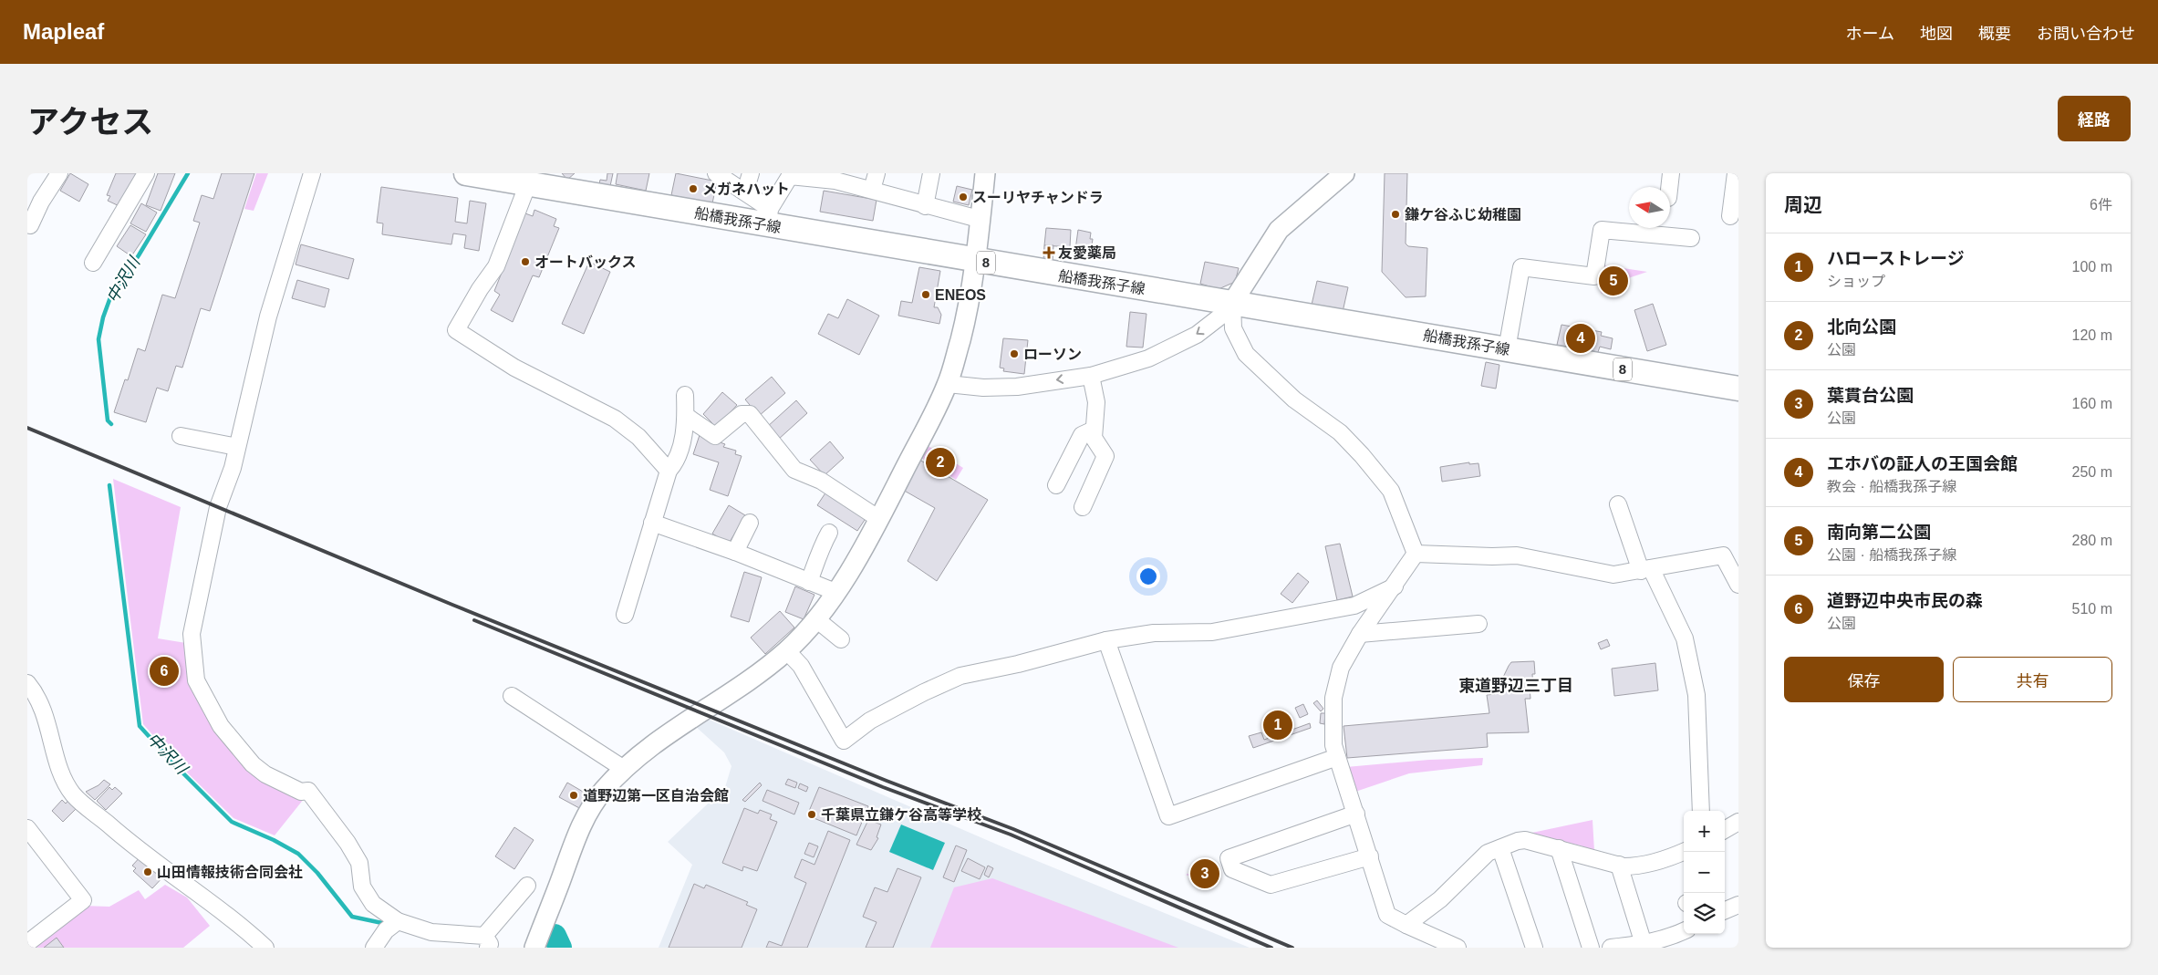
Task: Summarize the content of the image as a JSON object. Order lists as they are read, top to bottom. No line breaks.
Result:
{"streets":{"main road":["船橋我孫子線","8"]},"districts":["東道野辺三丁目"],"water":["中沢川"],"places":{"other":["メガネハット","スーリヤチャンドラ","鎌ケ谷ふじ幼稚園","オートバックス","ENEOS","ローソン","道野辺第一区自治会館","千葉県立鎌ケ谷高等学校","山田情報技術合同会社"],"health":["友愛薬局"]},"north":"left","page":{"header":"Mapleaf","nav":["ホーム","地図","概要","お問い合わせ"],"title":"アクセス","buttons":["経路",["保存","共有"]],"heading":["周辺","6件"],"list":[{"mark":"1","name":"ハローストレージ","note":"ショップ","value":"100 m"},{"mark":"2","name":"北向公園","note":"公園","value":"120 m"},{"mark":"3","name":"葉貫台公園","note":"公園","value":"160 m"},{"mark":"4","name":"エホバの証人の王国会館","note":"教会 · 船橋我孫子線","value":"250 m"},{"mark":"5","name":"南向第二公園","note":"公園 · 船橋我孫子線","value":"280 m"},{"mark":"6","name":"道野辺中央市民の森","note":"公園","value":"510 m"}],"pins":["5","4","2","6","1","3"],"map_buttons":["+","−"]}}
